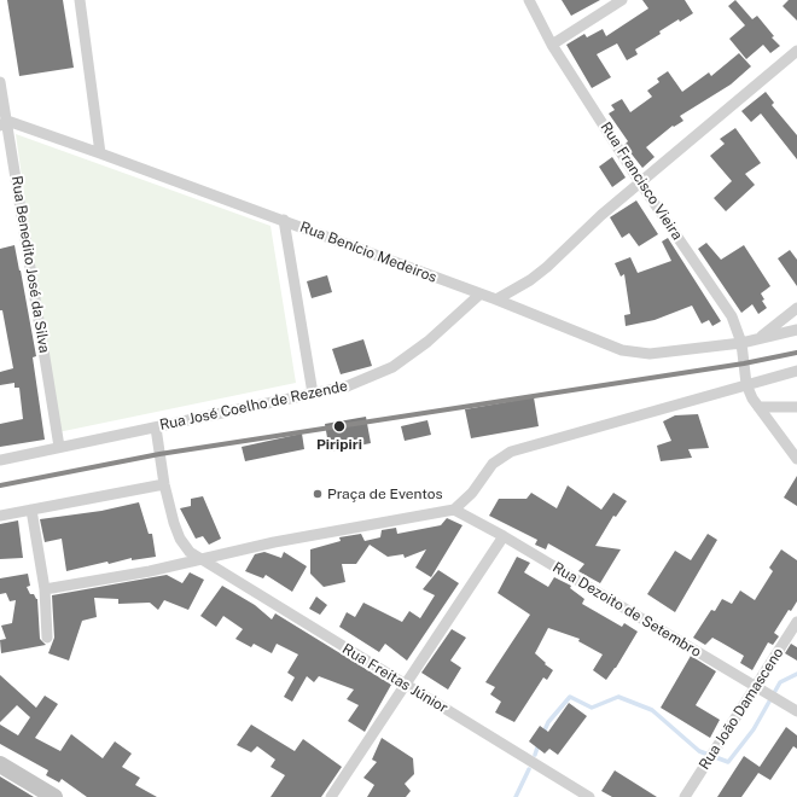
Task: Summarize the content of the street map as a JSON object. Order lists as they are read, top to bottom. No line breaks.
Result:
{"streets":{"street":["Rua Francisco Vieira","Rua Benício Medeiros","Rua Benedito José da Silva","Rua José Coelho de Rezende","Rua Dezoito de Setembro","Rua Freitas Júnior","Rua João Damasceno"]},"crossings":[["Rua Francisco Vieira","Rua Benício Medeiros"],["Rua Benício Medeiros","Rua Benedito José da Silva"],["Rua Benício Medeiros","Rua José Coelho de Rezende"],["Rua Benedito José da Silva","Rua José Coelho de Rezende"],["Rua José Coelho de Rezende","Rua Freitas Júnior"],["Rua Dezoito de Setembro","Rua João Damasceno"]],"places":["Piripiri","Praça de Eventos"]}
